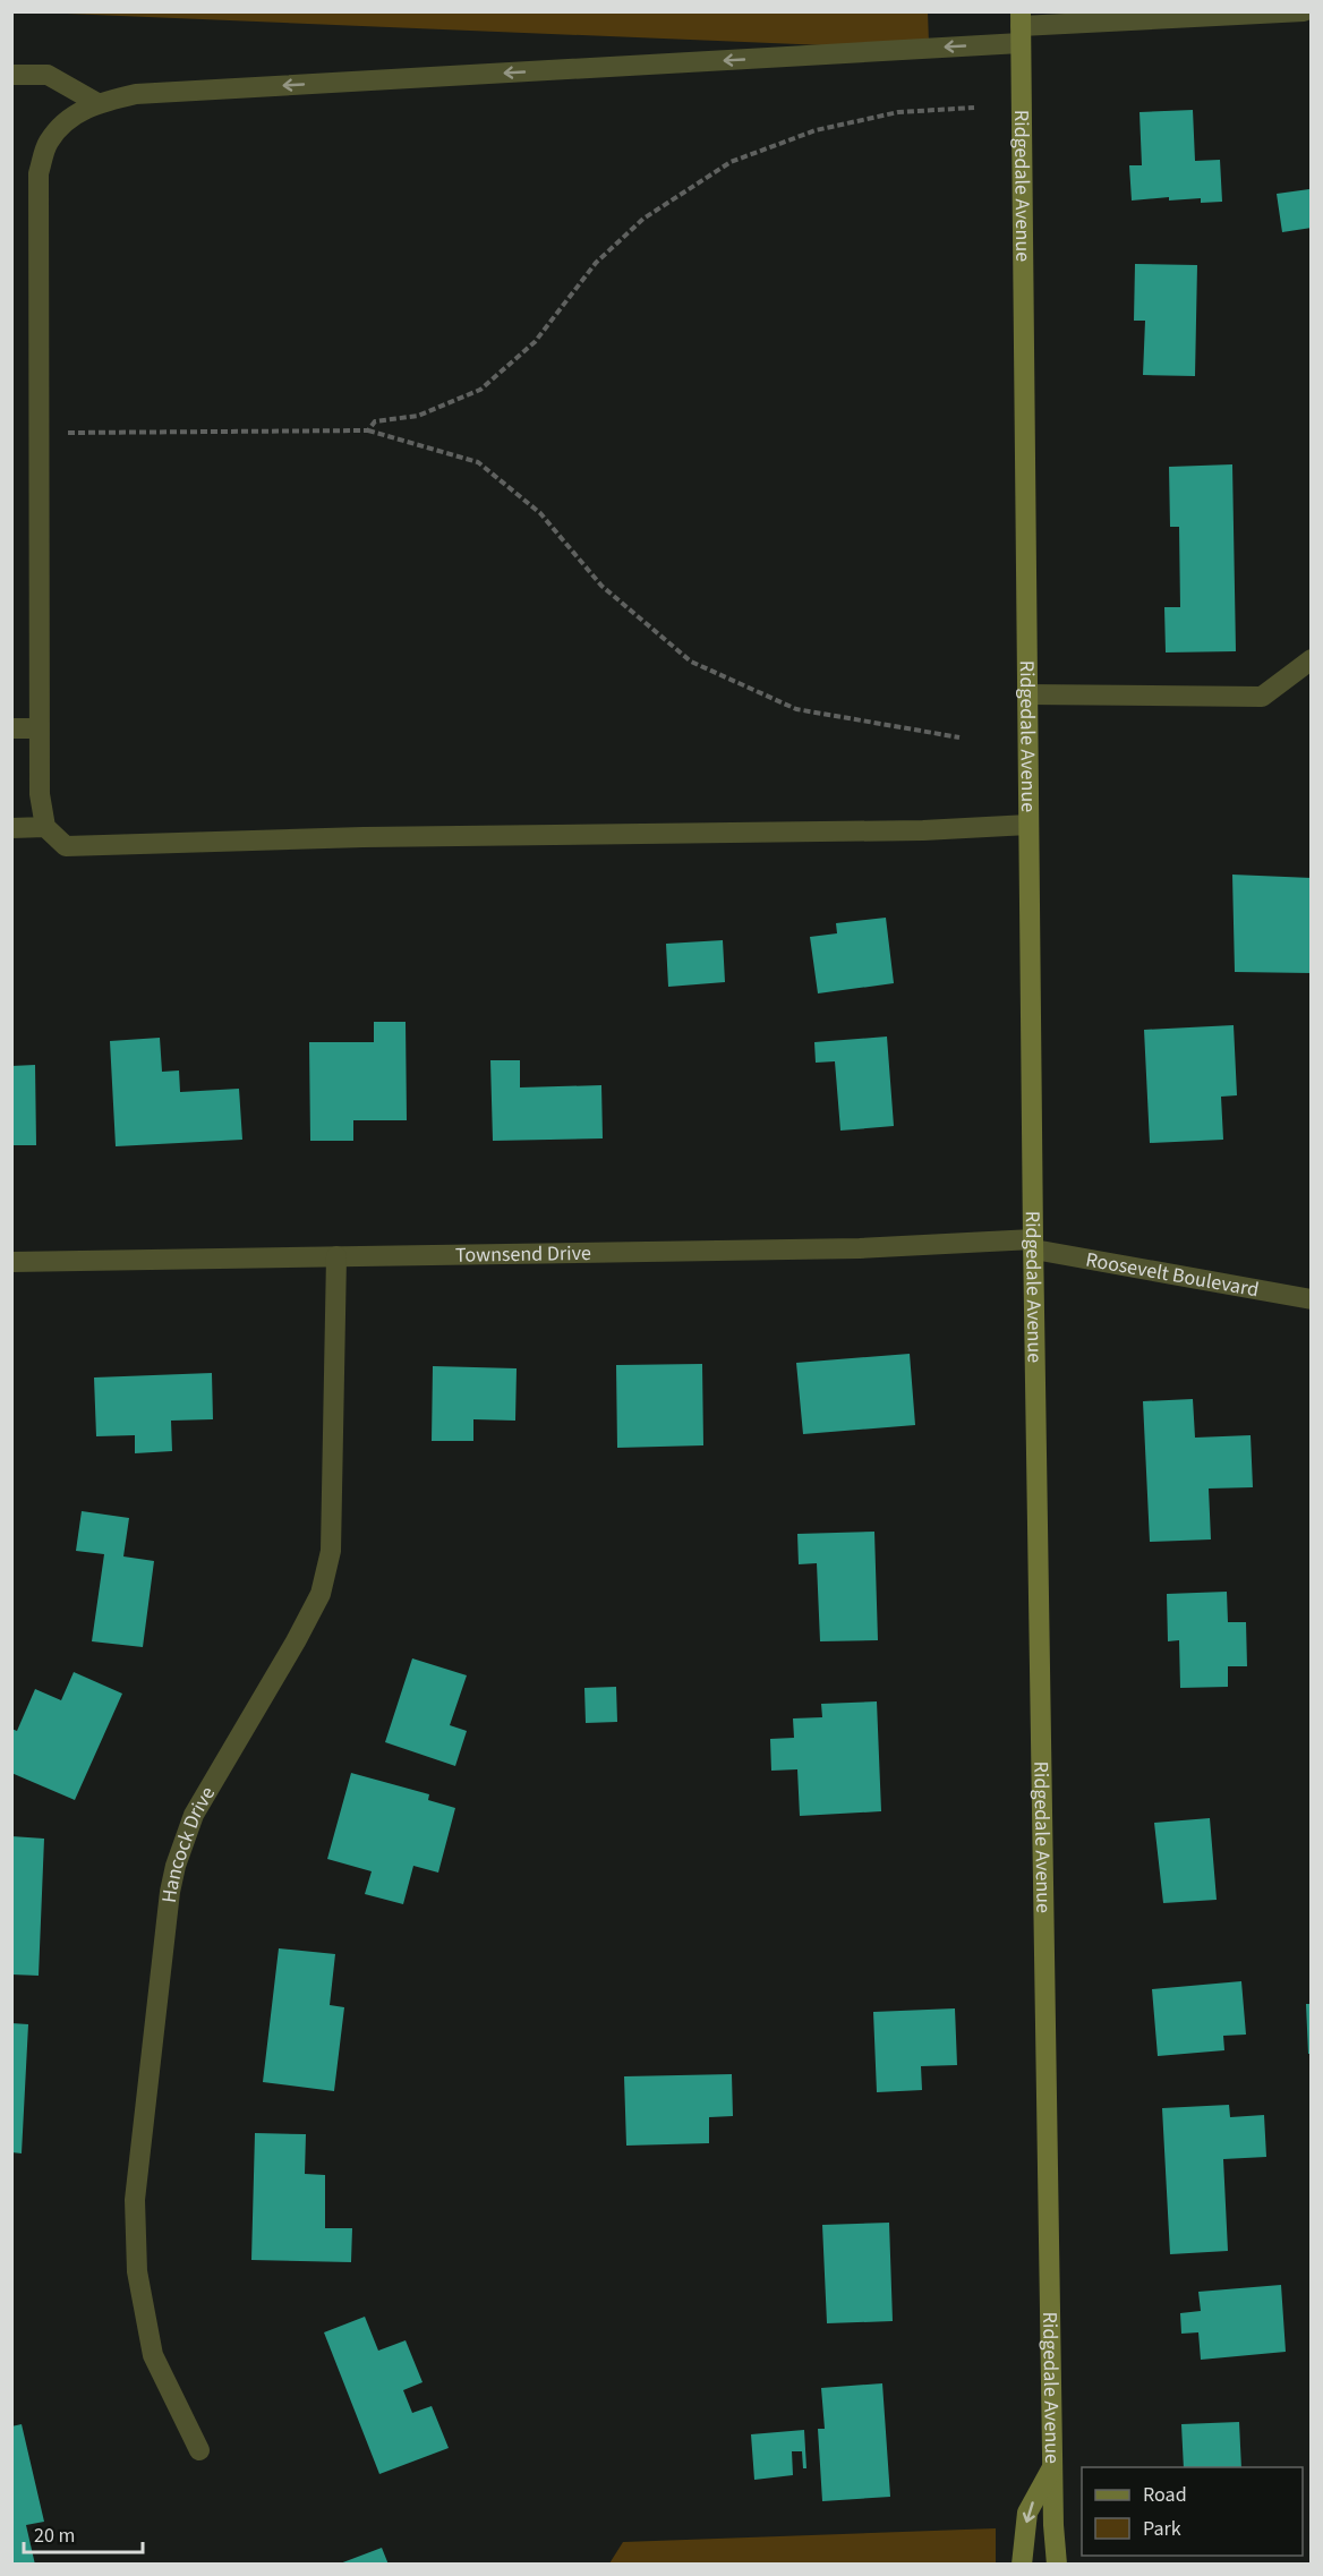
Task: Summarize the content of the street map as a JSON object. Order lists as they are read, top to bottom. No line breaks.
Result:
{"streets":{"main road":["Ridgedale Avenue"],"street":["Townsend Drive","Roosevelt Boulevard","Hancock Drive"]},"crossings":[["Ridgedale Avenue","Townsend Drive"],["Ridgedale Avenue","Roosevelt Boulevard"],["Townsend Drive","Roosevelt Boulevard"],["Townsend Drive","Hancock Drive"]],"legend":["Road","Park"],"scale_bar":"20 m"}
